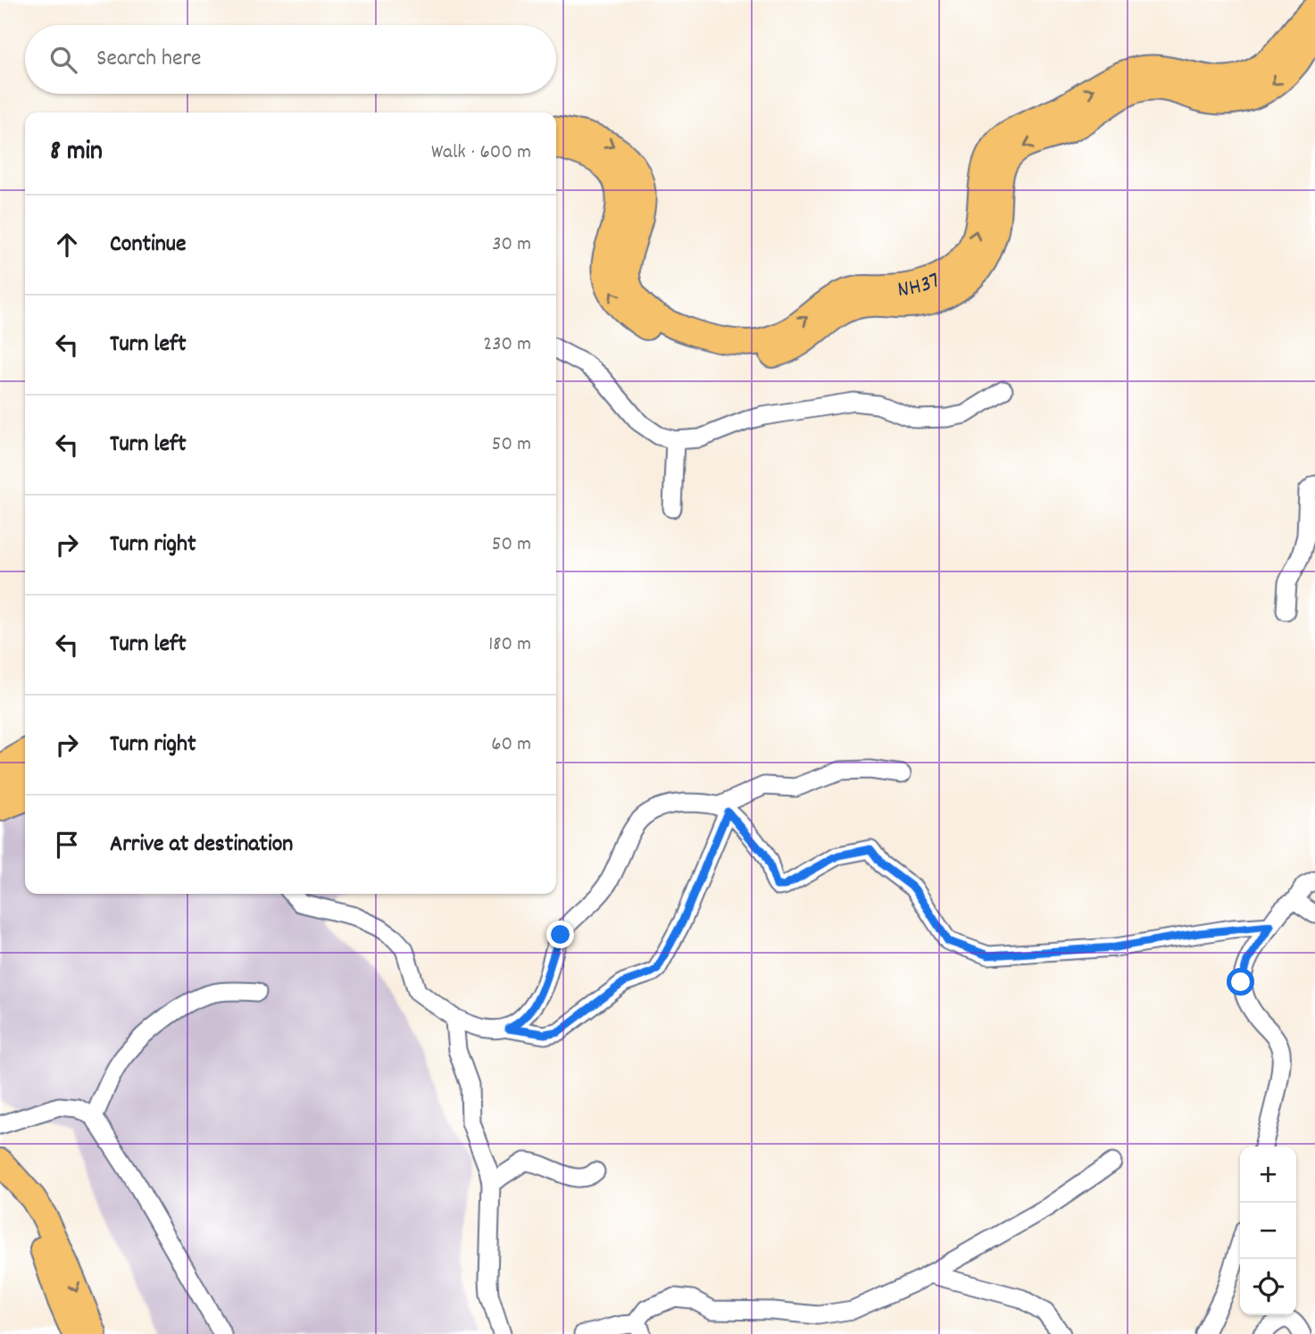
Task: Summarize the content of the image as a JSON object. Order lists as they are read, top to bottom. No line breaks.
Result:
{"streets":{"highway":["NH37"]},"page":{"search":"Search here","heading":["8 min","Walk · 600 m"],"list":[["Continue","30 m"],["Turn left","230 m"],["Turn left","50 m"],["Turn right","50 m"],["Turn left","180 m"],["Turn right","60 m"],"Arrive at destination"],"map_buttons":["+","−"]}}
